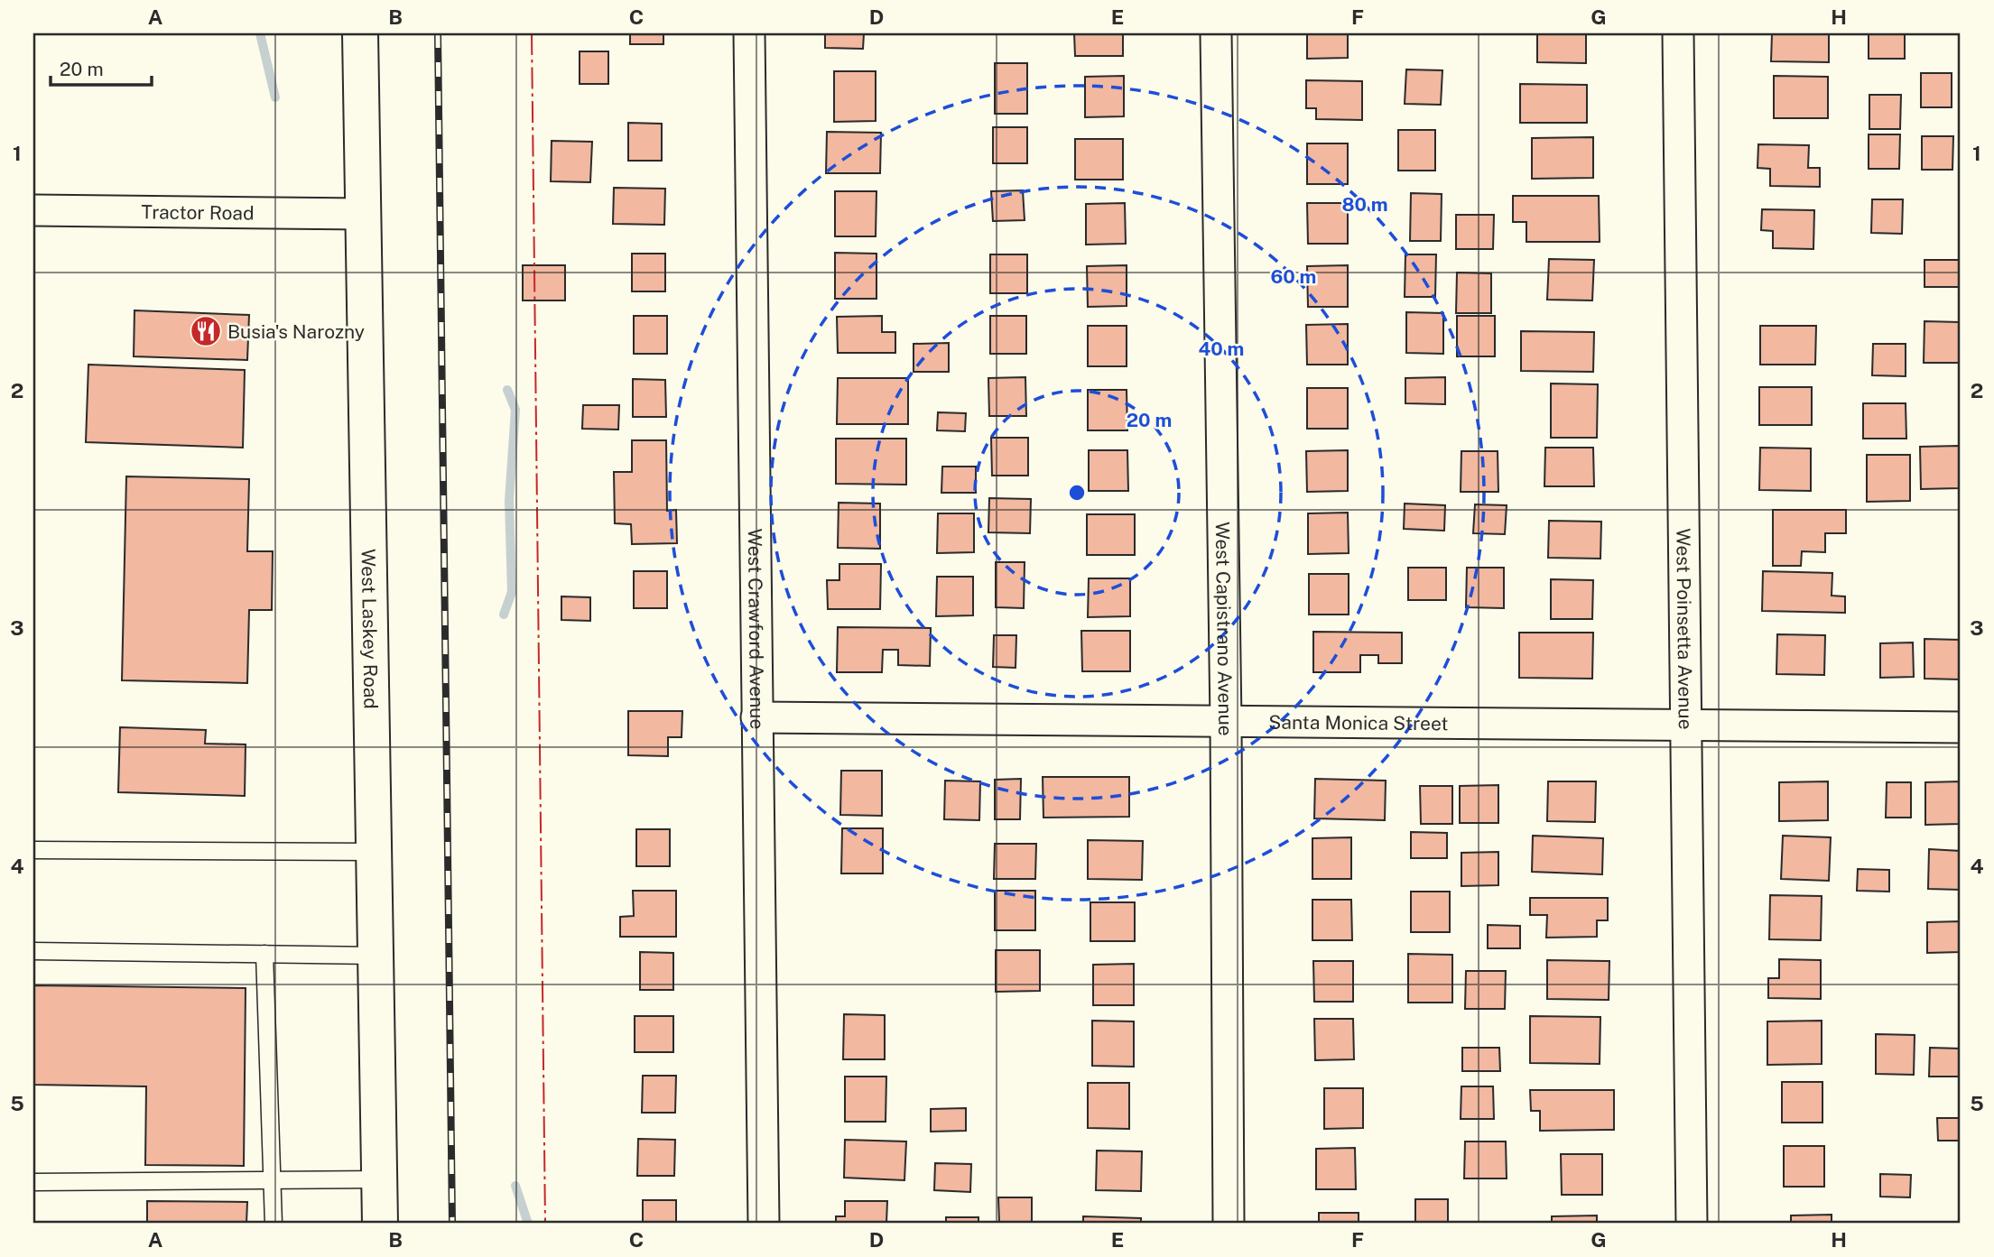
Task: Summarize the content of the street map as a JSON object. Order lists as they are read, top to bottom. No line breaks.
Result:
{"streets":{"main road":["West Laskey Road"],"street":["Tractor Road","West Capistrano Avenue","West Poinsetta Avenue","West Crawford Avenue","Santa Monica Street"]},"crossings":[["Tractor Road","West Laskey Road"],["West Capistrano Avenue","Santa Monica Street"],["West Poinsetta Avenue","Santa Monica Street"],["West Crawford Avenue","Santa Monica Street"]],"places":{"restaurant":["Busia's Narozny"]},"scale_bar":"20 m","grid":{"columns":["A","B","C","D","E","F","G","H"],"rows":["1","2","3","4","5"]},"rings":["80 m","60 m","40 m","20 m"]}
